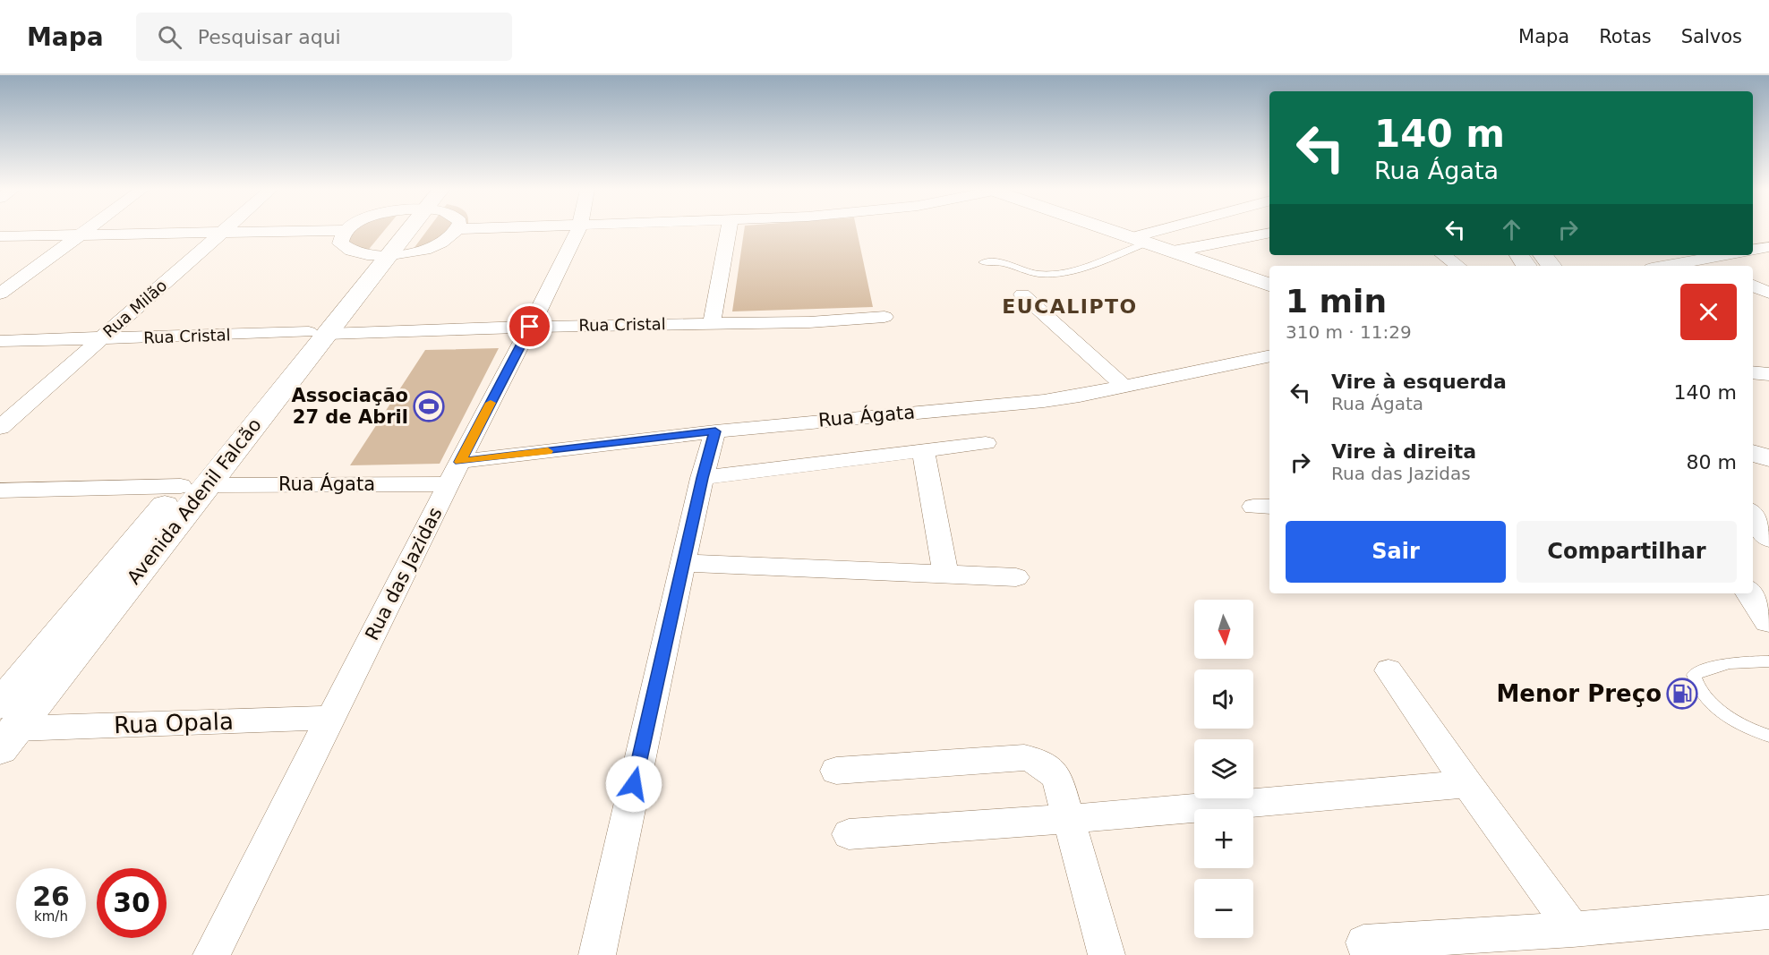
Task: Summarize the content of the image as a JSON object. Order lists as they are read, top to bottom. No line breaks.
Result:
{"streets":{"street":["Rua Milão","Rua Cristal","Rua Ágata","Avenida Adenil Falcão","Rua das Jazidas","Rua Opala"]},"crossings":[["Rua Milão","Rua Cristal"],["Rua Cristal","Avenida Adenil Falcão"],["Rua Cristal","Rua das Jazidas"],["Rua Ágata","Avenida Adenil Falcão"],["Rua Ágata","Rua das Jazidas"],["Avenida Adenil Falcão","Rua Opala"],["Rua das Jazidas","Rua Opala"]],"districts":["EUCALIPTO"],"places":{"sports":["Associação 27 de Abril"],"fuel station":["Menor Preço"]},"north":"bottom","page":{"header":"Mapa","search":"Pesquisar aqui","nav":["Mapa","Rotas","Salvos"],"turn":["140 m","Rua Ágata"],"heading":["1 min","310 m · 11:29"],"list":[{"name":"Vire à esquerda","note":"Rua Ágata","value":"140 m"},{"name":"Vire à direita","note":"Rua das Jazidas","value":"80 m"}],"buttons":["Sair","Compartilhar"],"map_buttons":["+","−"],"speed":"26 km/h","limit":"30"}}
